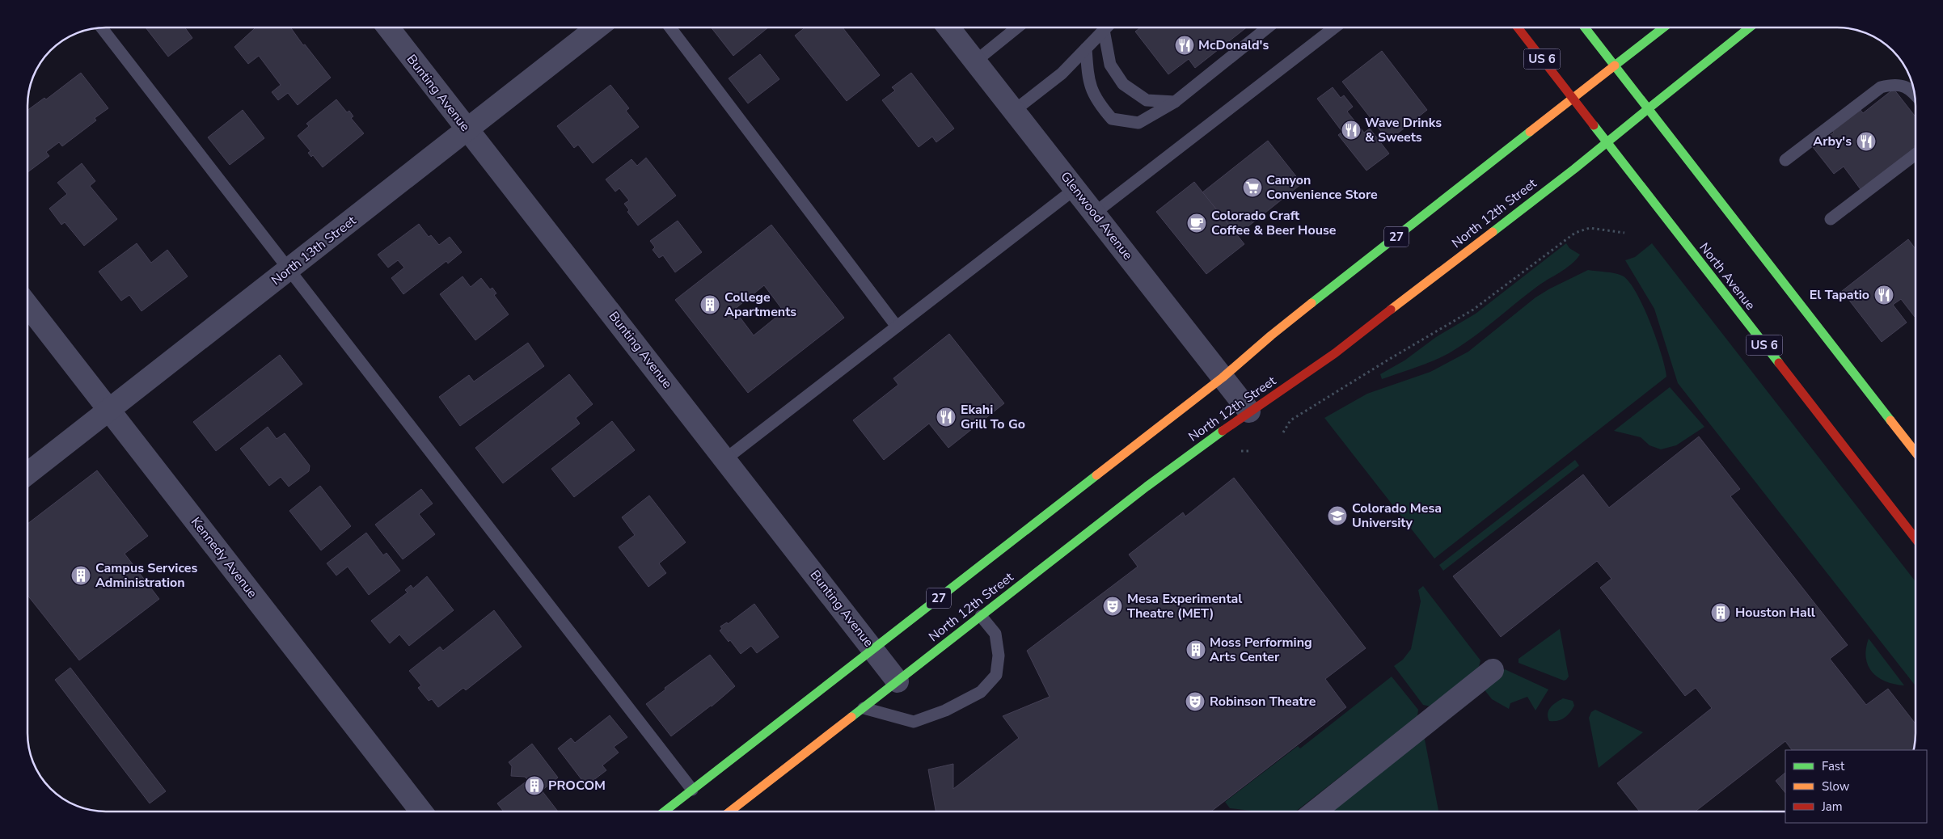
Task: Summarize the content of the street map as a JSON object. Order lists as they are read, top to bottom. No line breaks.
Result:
{"streets":{"main road":["US 6","North 12th Street","27","North Avenue"],"street":["Bunting Avenue","Glenwood Avenue","North 13th Street","Kennedy Avenue"]},"crossings":[["Bunting Avenue","North 12th Street"],["Bunting Avenue","North 13th Street"],["North 12th Street","Glenwood Avenue"],["North 12th Street","North Avenue"],["North 13th Street","Kennedy Avenue"]],"places":{"restaurant":["McDonald's","Wave Drinks & Sweets","Arby's","El Tapatio","Ekahi Grill To Go"],"supermarket":["Canyon Convenience Store"],"cafe":["Colorado Craft Coffee & Beer House"],"building":["College Apartments","Campus Services Administration","Houston Hall","Moss Performing Arts Center","PROCOM"],"school or university":["Colorado Mesa University"],"theatre":["Mesa Experimental Theatre (MET)","Robinson Theatre"]},"legend":["Fast","Slow","Jam"]}
